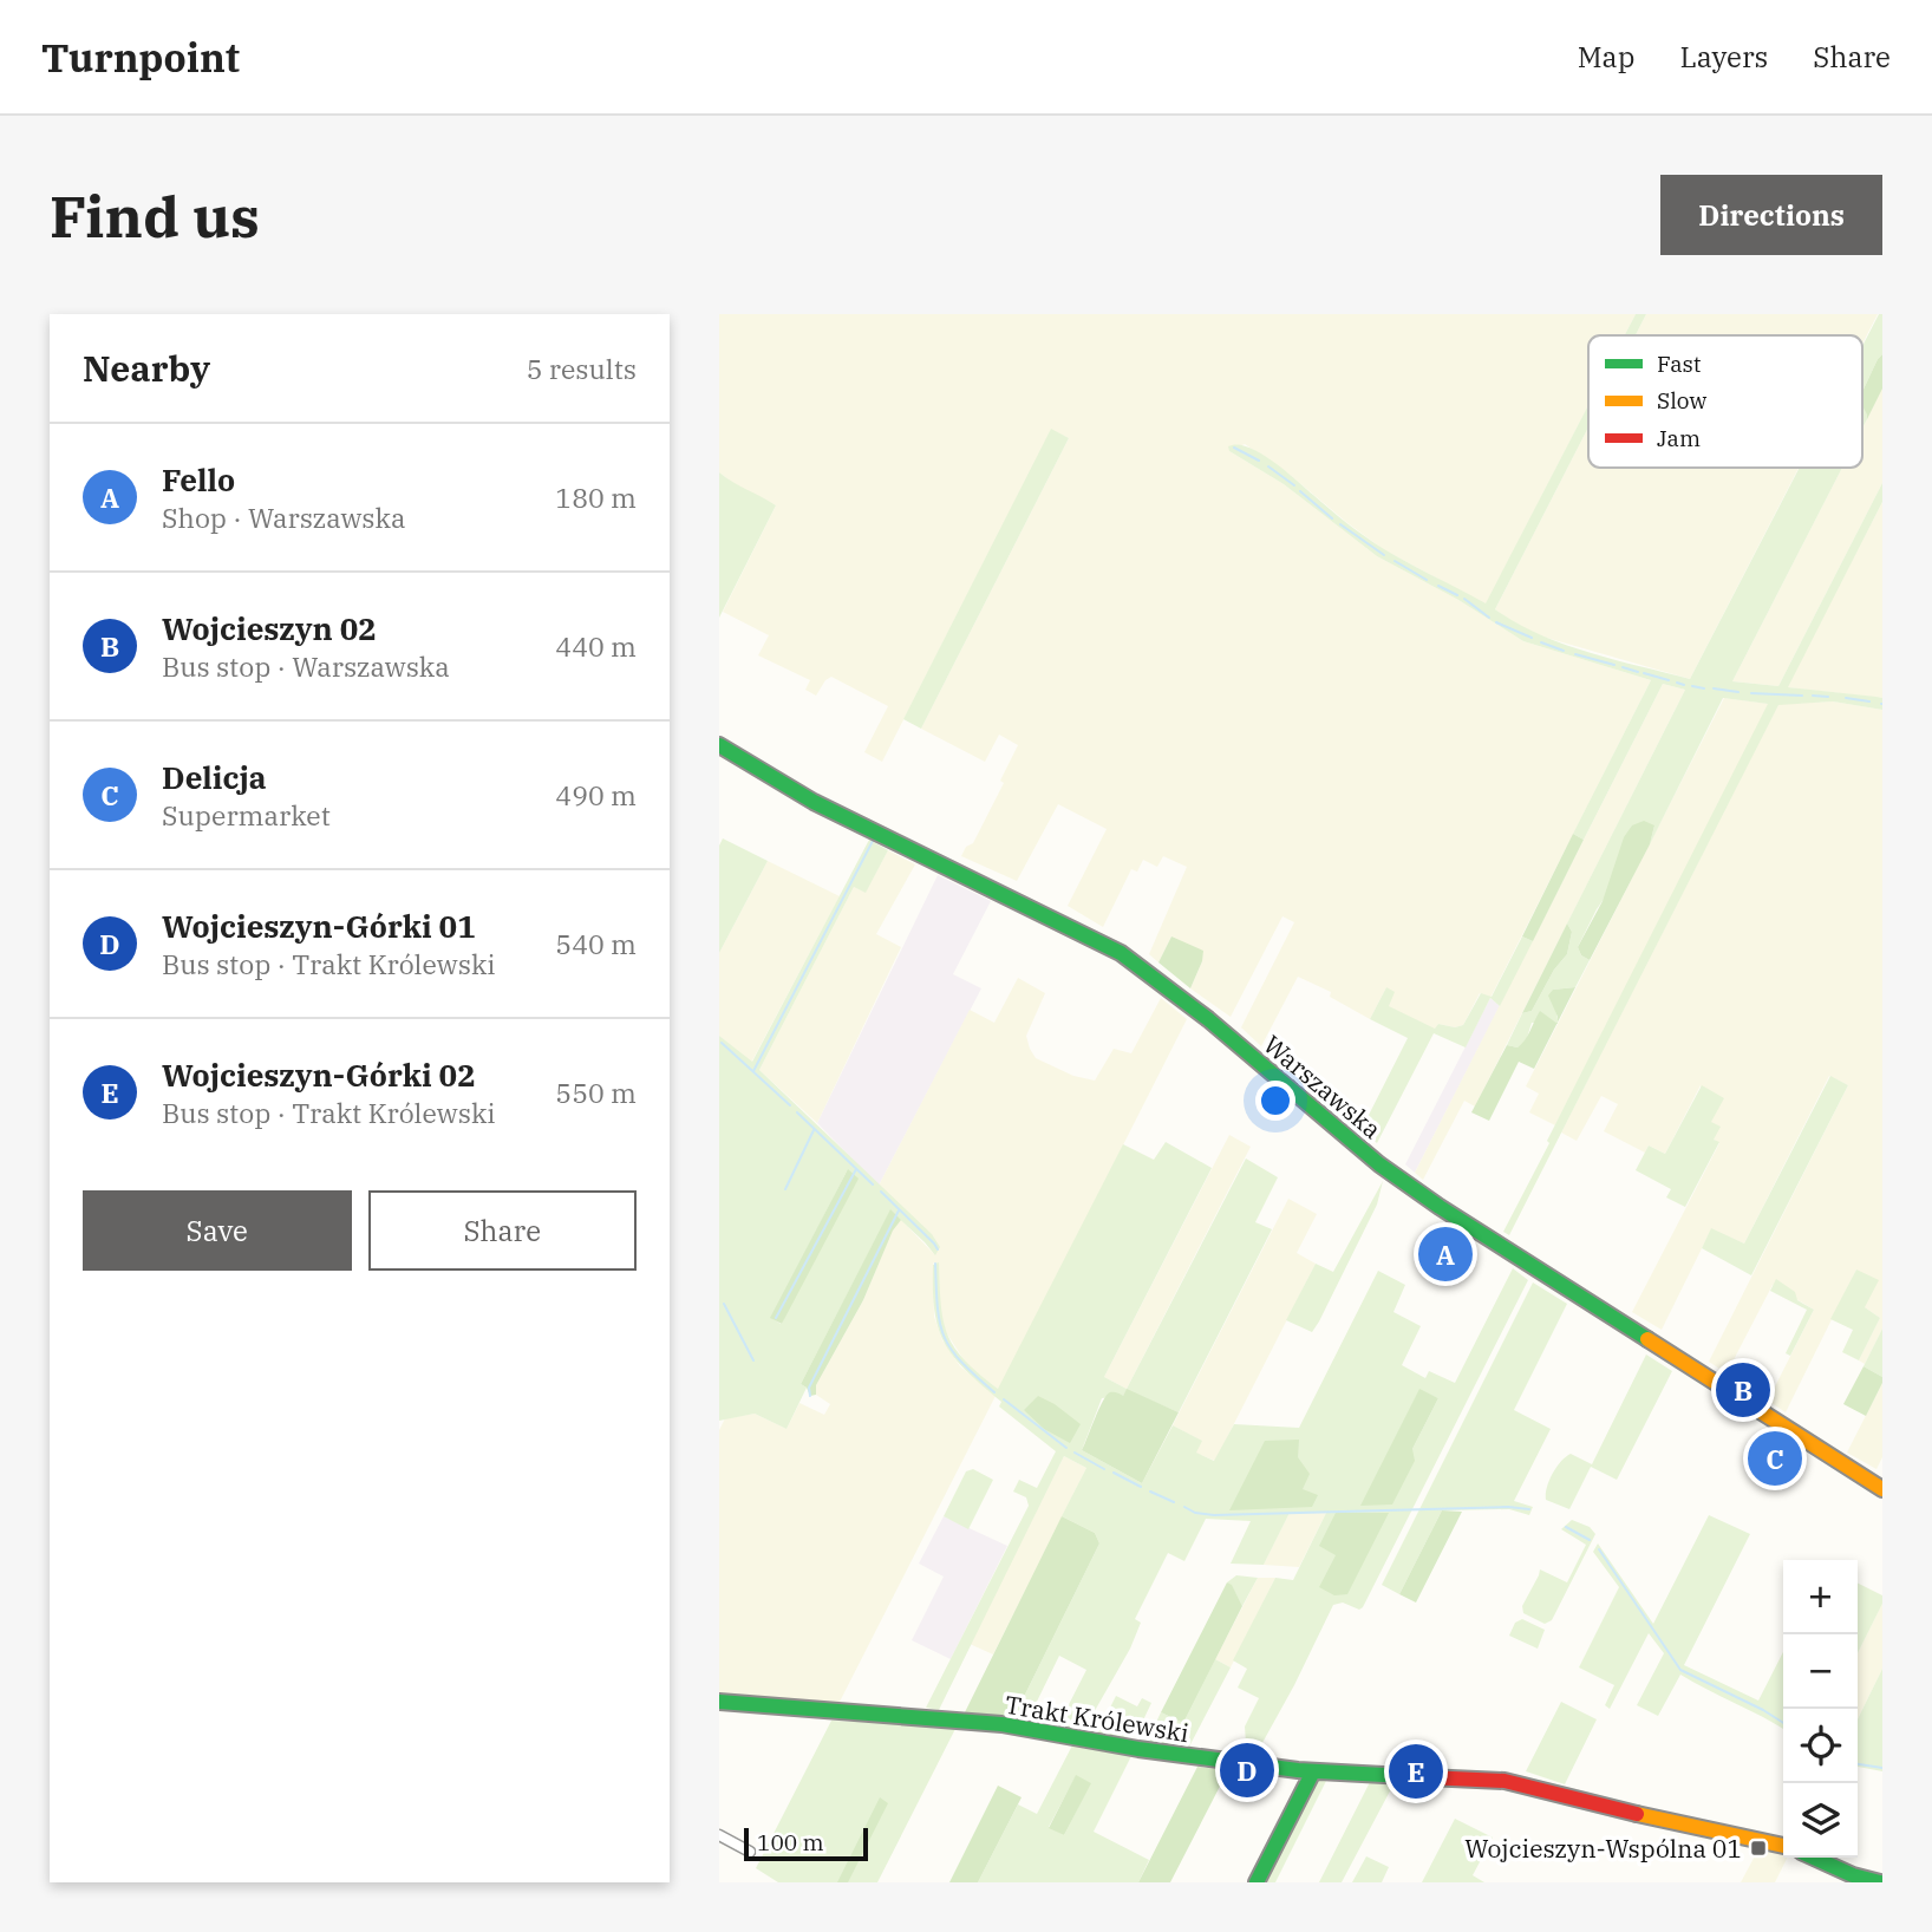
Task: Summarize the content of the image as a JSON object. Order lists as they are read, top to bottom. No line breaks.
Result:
{"streets":{"main road":["Warszawska","Trakt Królewski"]},"places":{"transit":["Wojcieszyn-Wspólna 01"]},"legend":["Fast","Slow","Jam"],"scale_bar":"100 m","page":{"header":"Turnpoint","nav":["Map","Layers","Share"],"buttons":["Directions",["Save","Share"]],"title":"Find us","heading":["Nearby","5 results"],"list":[{"mark":"A","name":"Fello","note":"Shop · Warszawska","value":"180 m"},{"mark":"B","name":"Wojcieszyn 02","note":"Bus stop · Warszawska","value":"440 m"},{"mark":"C","name":"Delicja","note":"Supermarket","value":"490 m"},{"mark":"D","name":"Wojcieszyn-Górki 01","note":"Bus stop · Trakt Królewski","value":"540 m"},{"mark":"E","name":"Wojcieszyn-Górki 02","note":"Bus stop · Trakt Królewski","value":"550 m"}],"pins":["A","B","C","D","E"],"map_buttons":["+","−"],"scale":"100 m"}}
